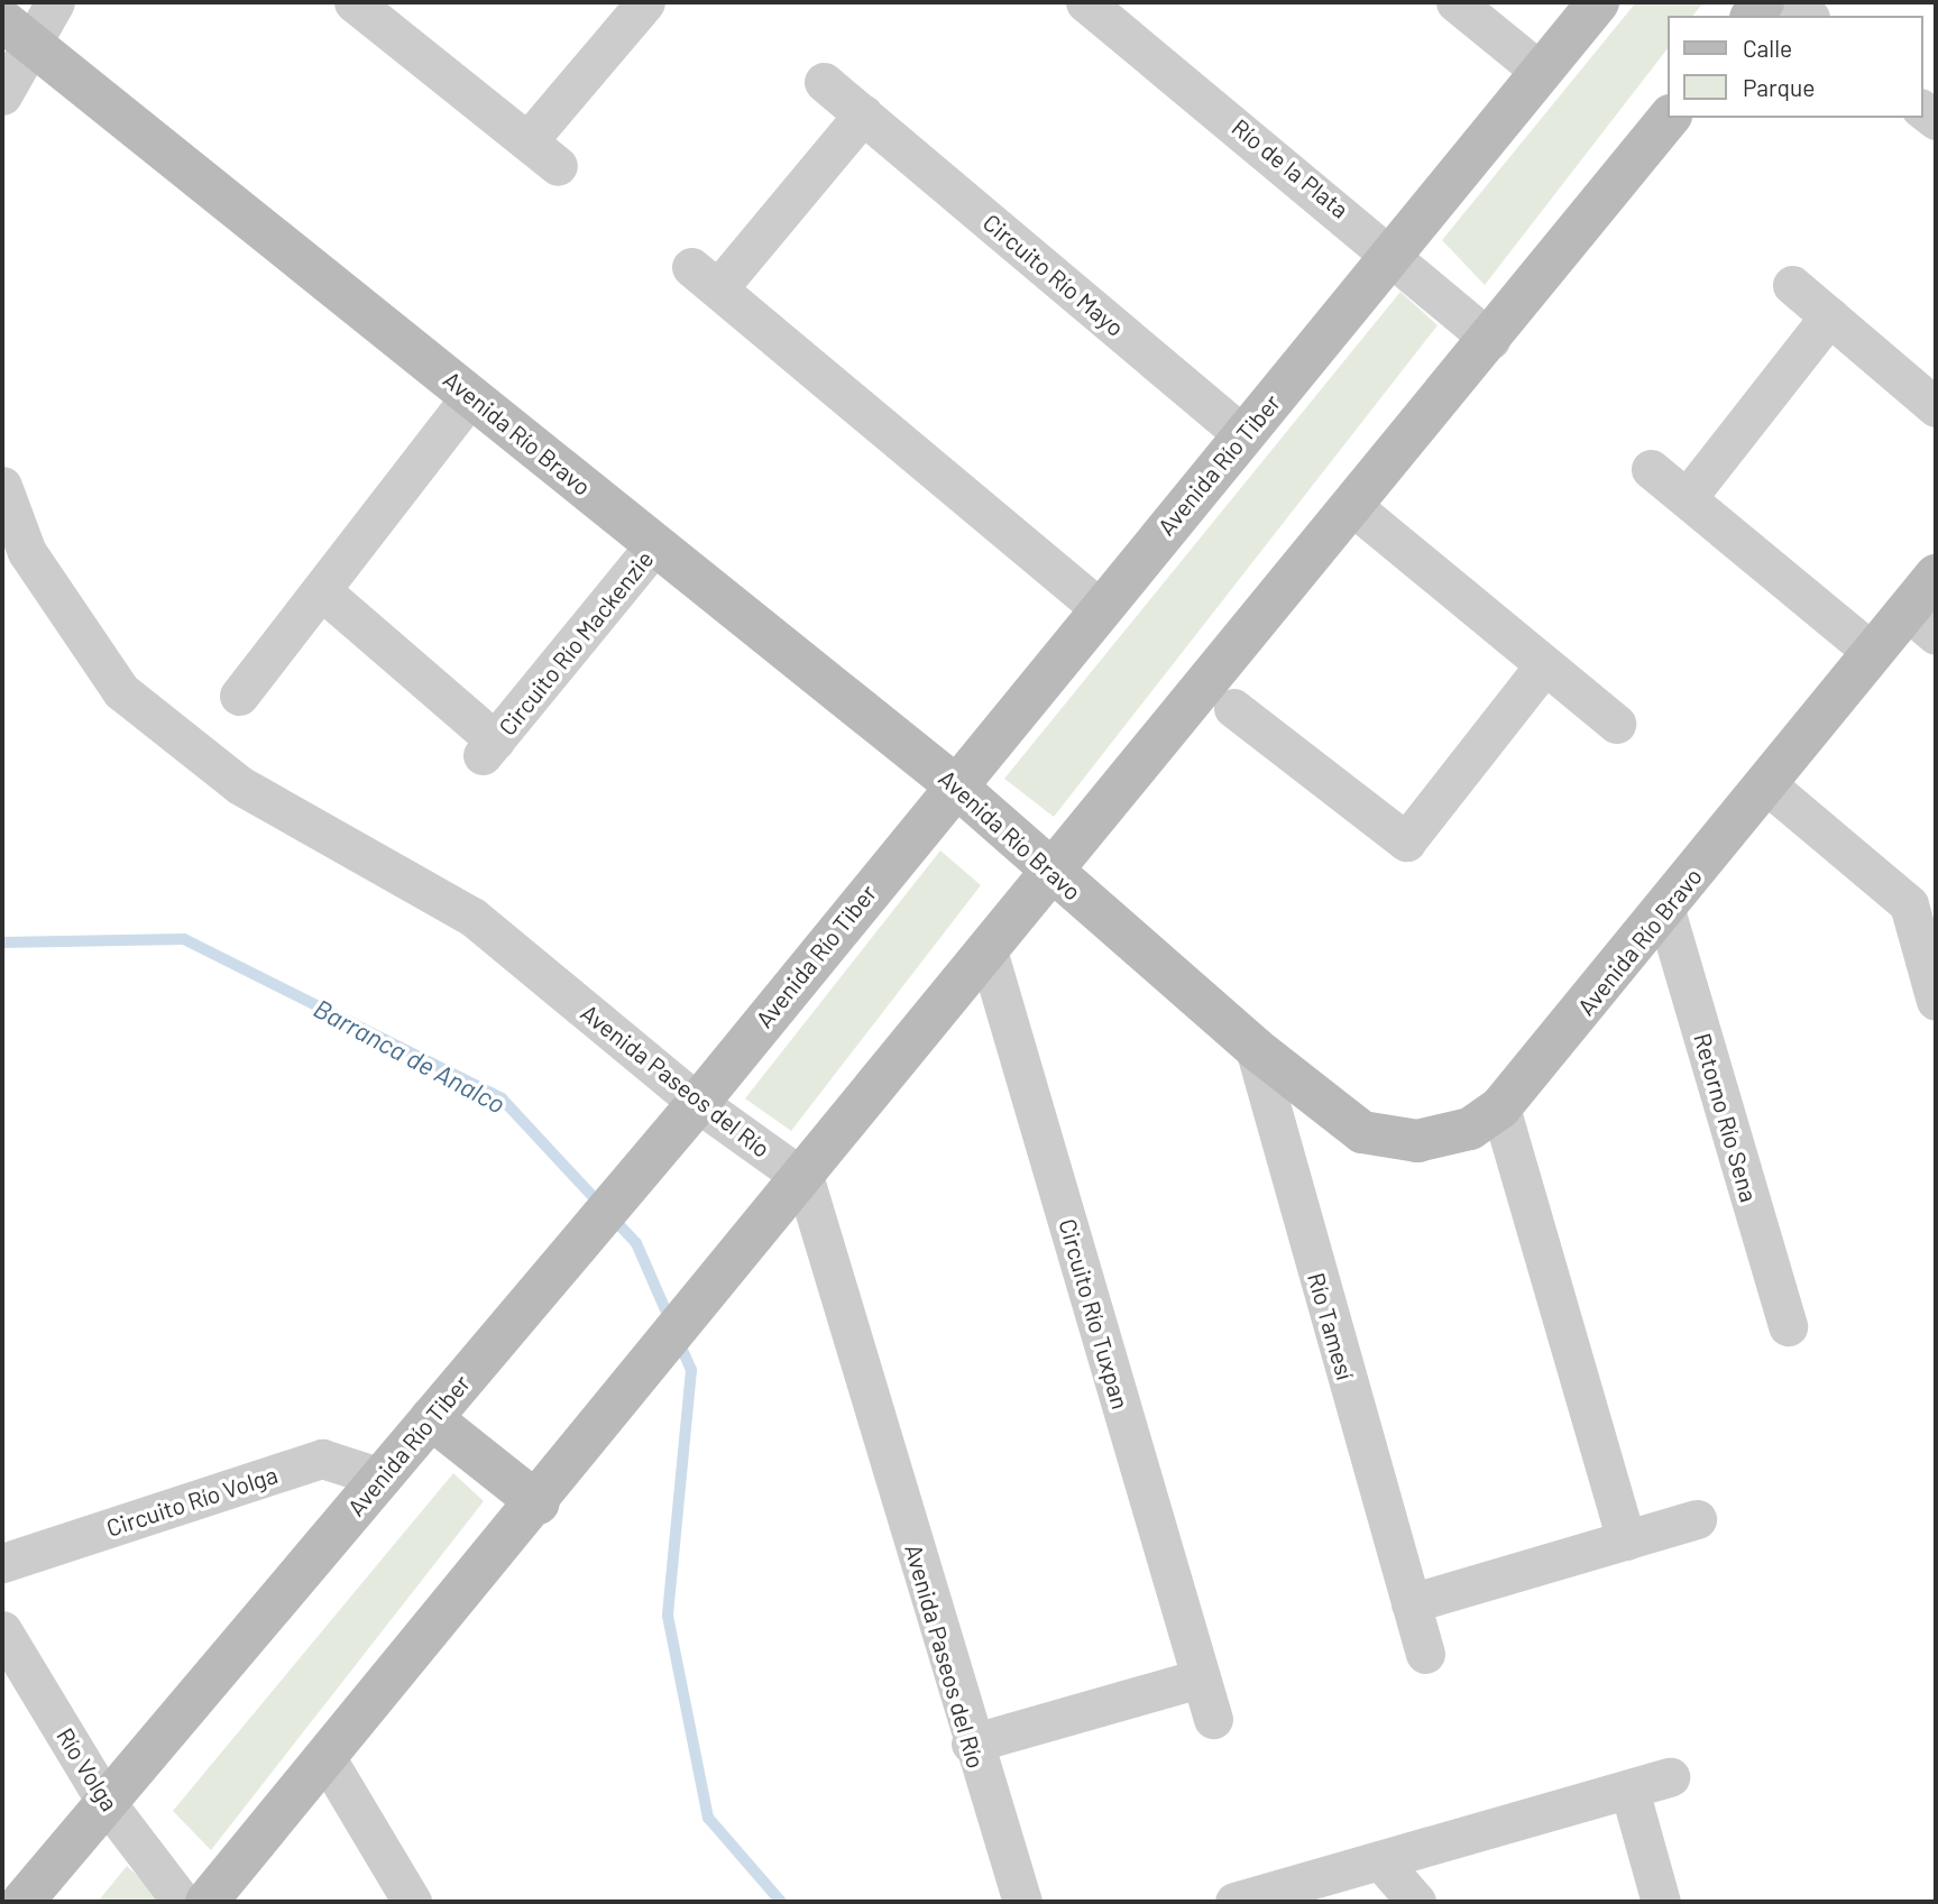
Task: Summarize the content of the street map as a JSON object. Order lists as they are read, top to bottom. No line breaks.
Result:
{"streets":{"street":["Río de la Plata","Circuito Río Mayo","Avenida Río Bravo","Avenida Río Tiber","Circuito Río Mackenzie","Avenida Paseos del Río","Retorno Río Sena","Circuito Río Tuxpan","Río Tamesí","Circuito Río Volga","Río Volga"]},"crossings":[["Río de la Plata","Avenida Río Tiber"],["Circuito Río Mayo","Avenida Río Tiber"],["Avenida Río Bravo","Avenida Río Tiber"],["Avenida Río Bravo","Circuito Río Mackenzie"],["Avenida Río Bravo","Retorno Río Sena"],["Avenida Río Bravo","Río Tamesí"],["Avenida Río Tiber","Avenida Paseos del Río"],["Avenida Río Tiber","Circuito Río Volga"],["Avenida Río Tiber","Río Volga"]],"water":["Barranca de Analco"],"legend":["Calle","Parque"]}
